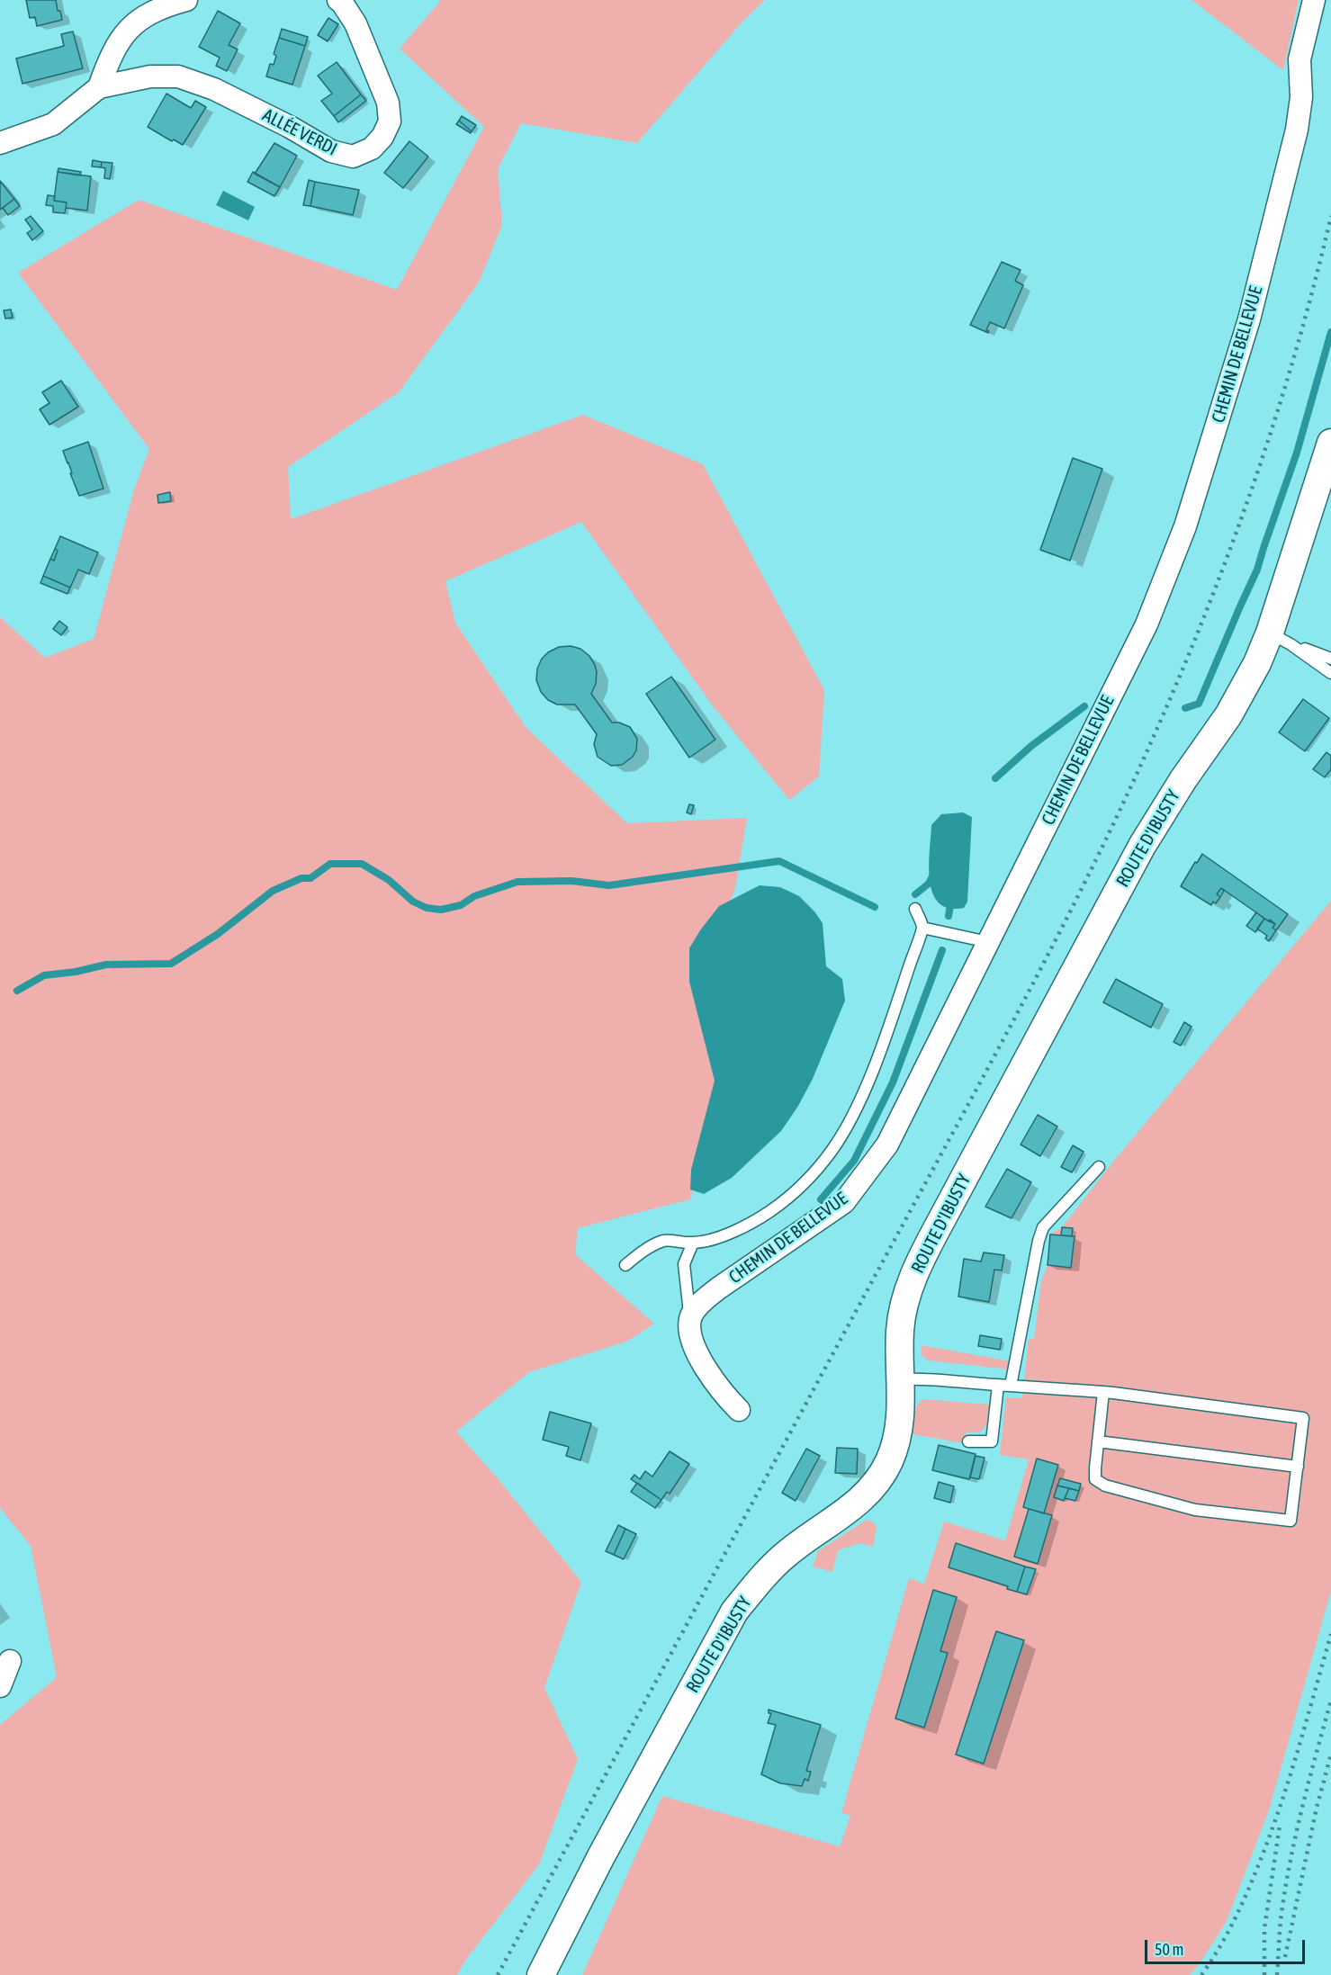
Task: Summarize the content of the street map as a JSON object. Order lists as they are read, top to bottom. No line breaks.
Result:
{"streets":{"street":["ALLÉE VERDI","CHEMIN DE BELLEVUE","ROUTE D'IBUSTY"]},"scale_bar":"50 m"}
